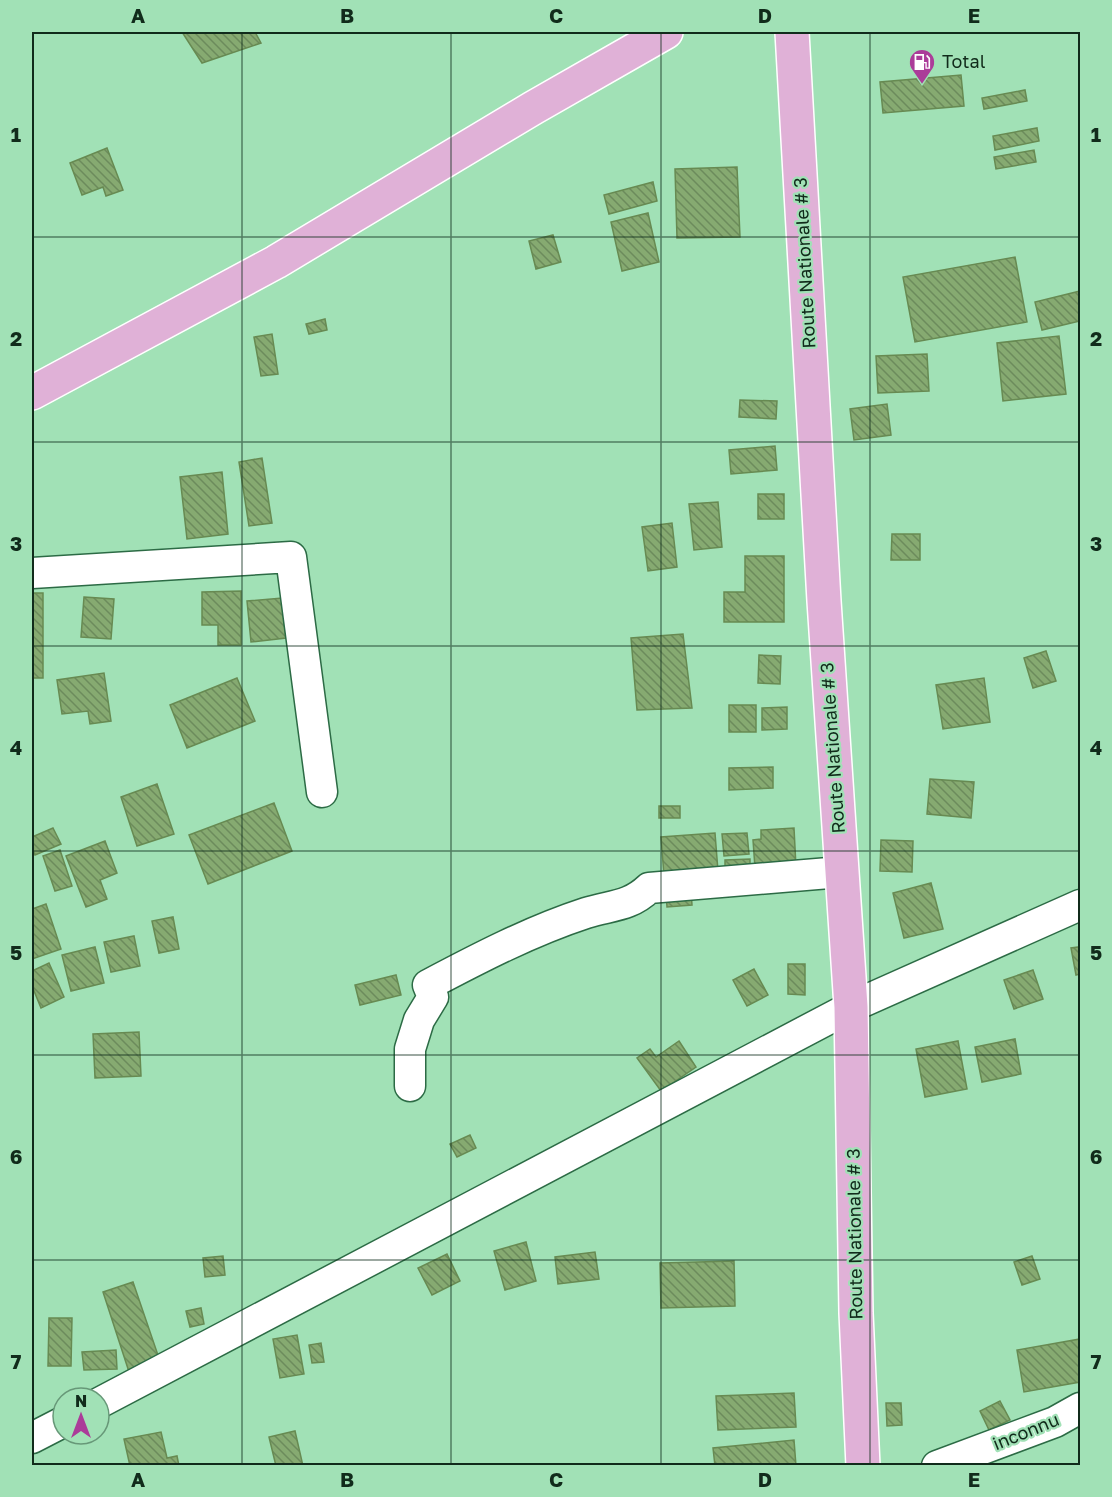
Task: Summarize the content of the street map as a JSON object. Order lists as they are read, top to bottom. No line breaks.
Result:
{"streets":{"main road":["Route Nationale # 3"],"street":["inconnu"]},"places":{"fuel station":["Total"]},"north":"top","grid":{"columns":["A","B","C","D","E"],"rows":["1","2","3","4","5","6","7"]}}
